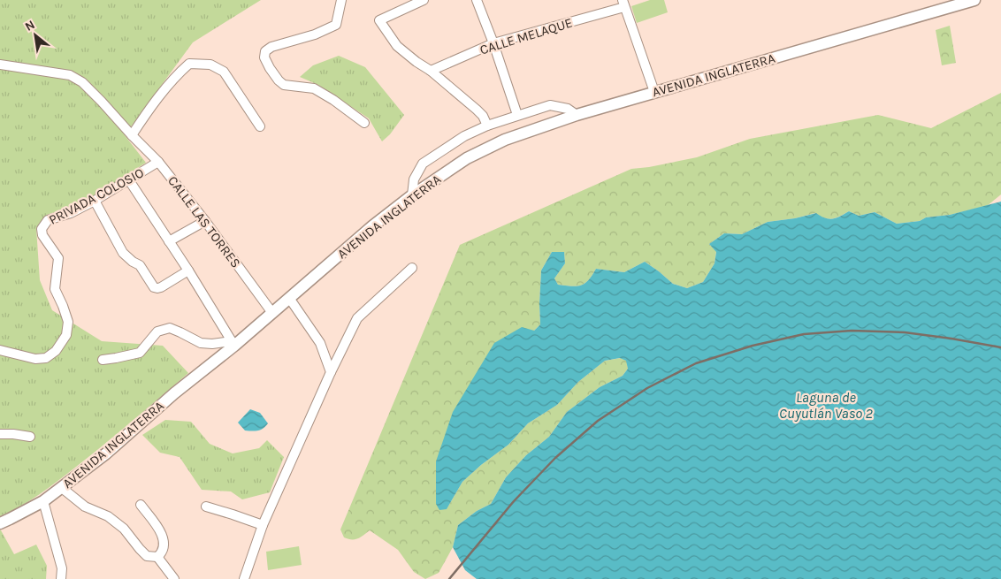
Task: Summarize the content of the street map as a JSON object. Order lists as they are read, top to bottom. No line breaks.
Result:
{"streets":{"main road":["AVENIDA INGLATERRA"],"street":["CALLE MELAQUE","PRIVADA COLOSIO","CALLE LAS TORRES"]},"crossings":[["AVENIDA INGLATERRA","CALLE LAS TORRES"],["PRIVADA COLOSIO","CALLE LAS TORRES"]],"water":["Laguna de Cuyutlán Vaso 2"],"north":"top left"}
